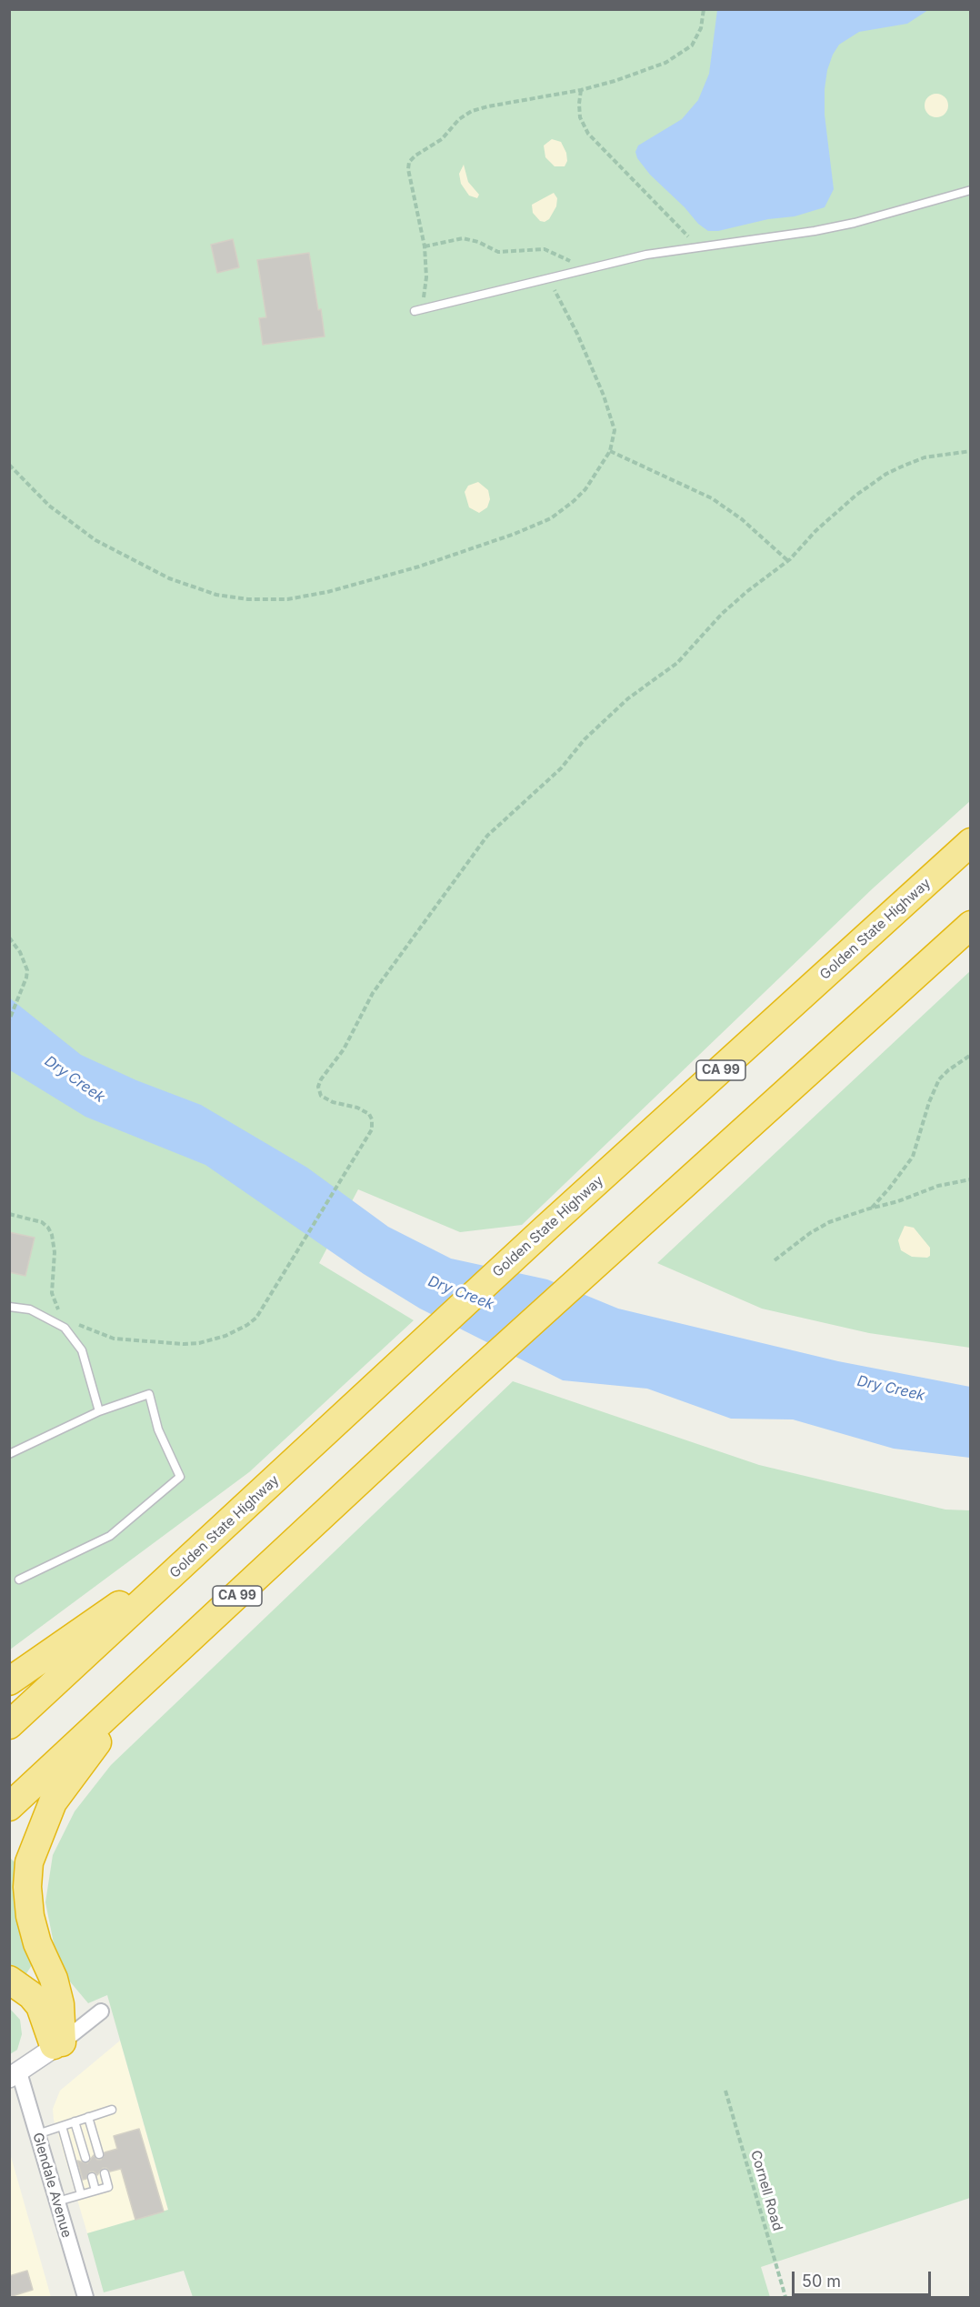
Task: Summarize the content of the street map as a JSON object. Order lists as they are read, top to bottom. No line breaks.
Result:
{"streets":{"highway":["Golden State Highway","CA 99"],"street":["Glendale Avenue"],"path":["Cornell Road"]},"water":["Dry Creek"],"scale_bar":"50 m"}
